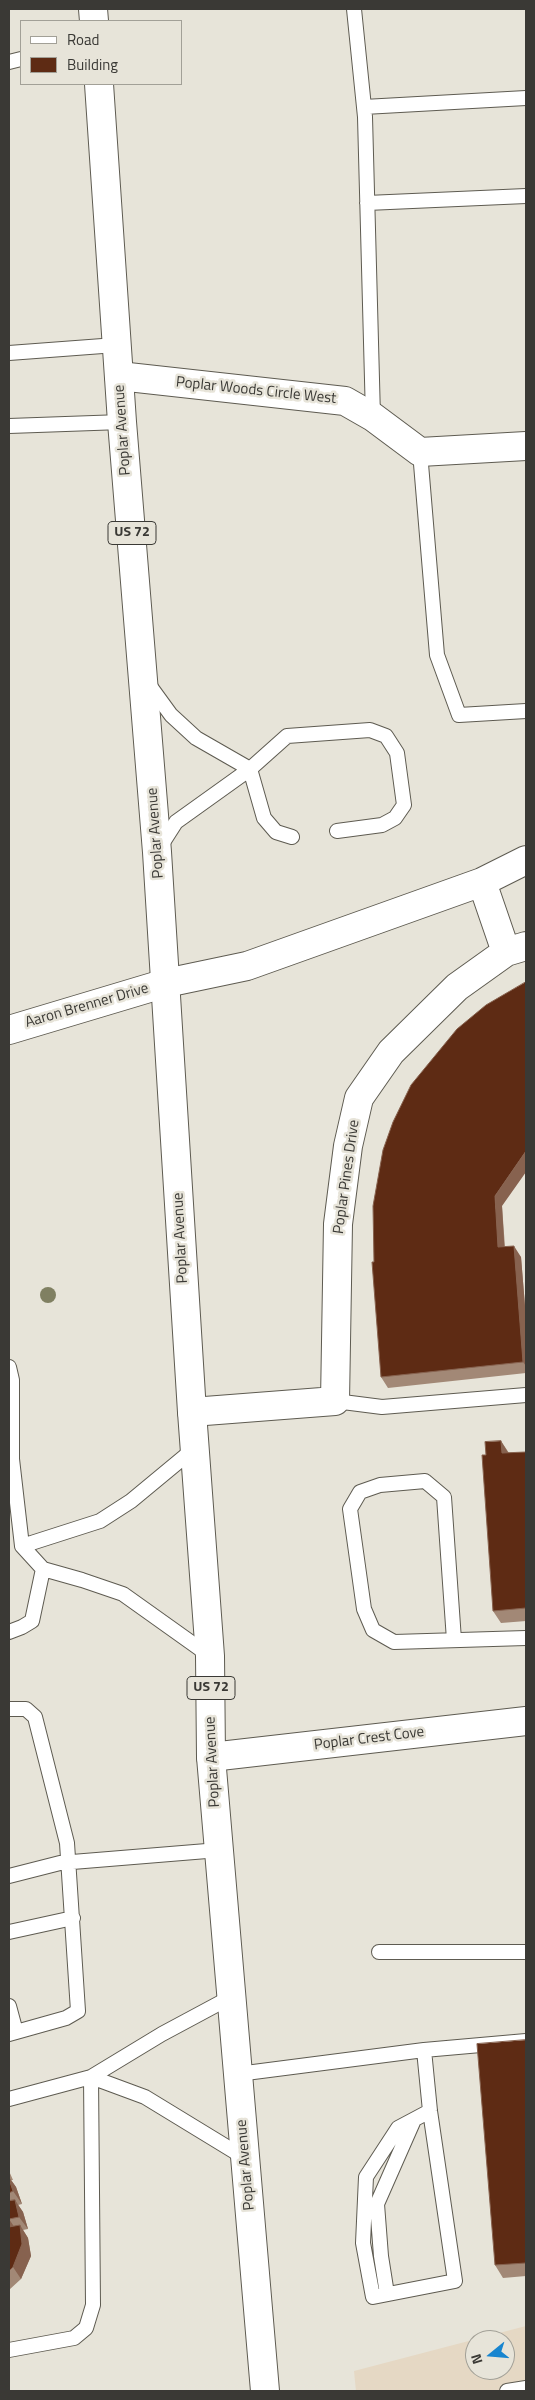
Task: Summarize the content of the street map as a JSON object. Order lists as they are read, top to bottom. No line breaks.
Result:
{"streets":{"main road":["Poplar Woods Circle West","Poplar Avenue","US 72","Aaron Brenner Drive","Poplar Pines Drive","Poplar Crest Cove"]},"crossings":[["Poplar Woods Circle West","Poplar Avenue"],["Poplar Avenue","Aaron Brenner Drive"],["Poplar Avenue","Poplar Crest Cove"]],"legend":["Road","Building"],"north":"left"}
